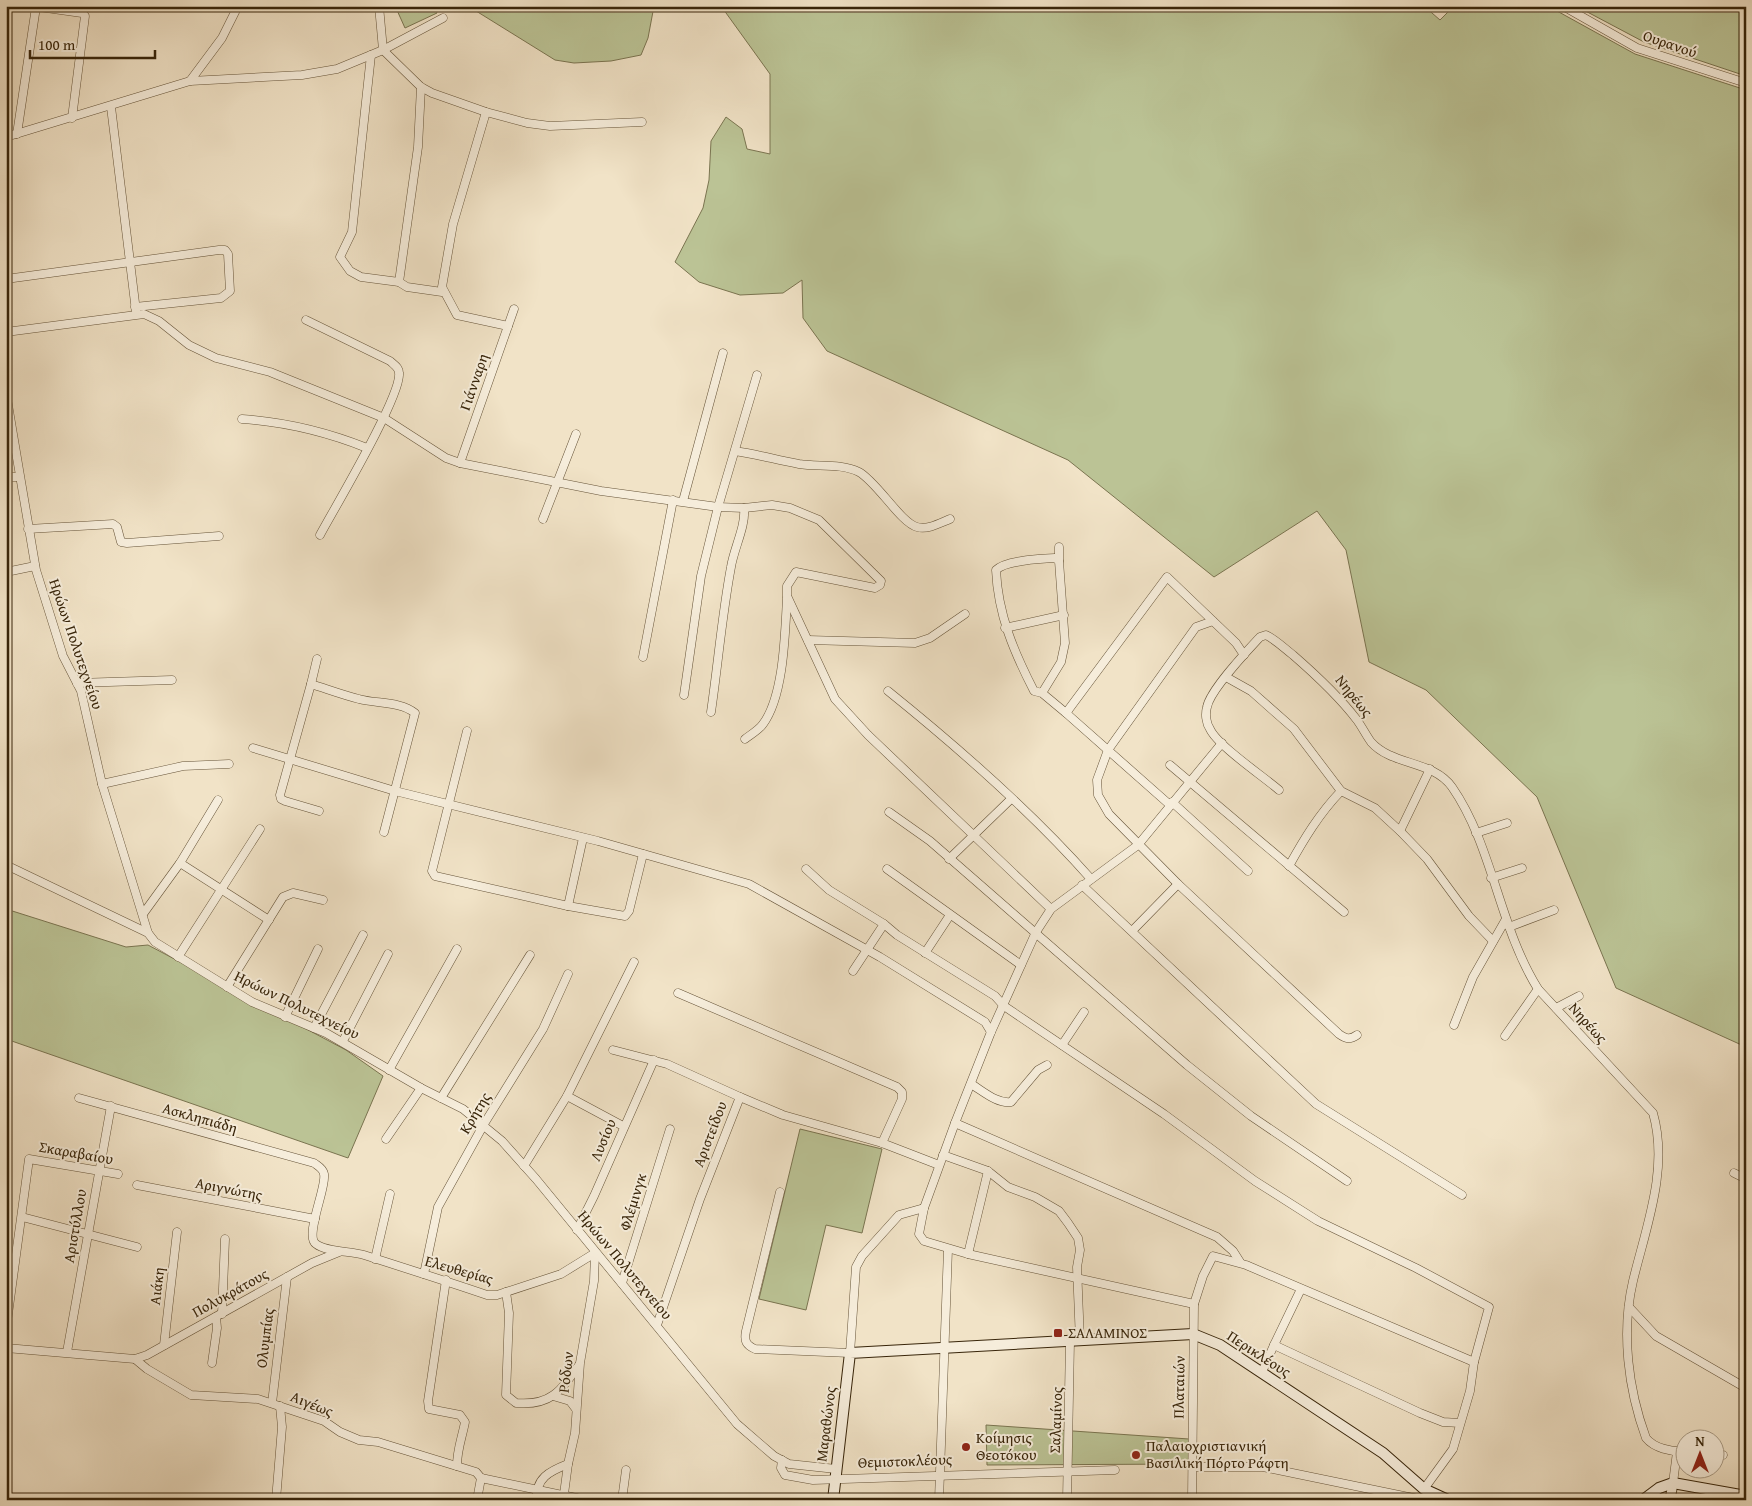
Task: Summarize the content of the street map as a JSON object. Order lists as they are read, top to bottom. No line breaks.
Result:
{"streets":{"main road":["Περικλέους","Μαραθώνος"],"street":["Ουρανού","Γιάνναρη","Ηρώων Πολυτεχνείου","Νηρέως","Κρήτης","Ασκληπιάδη","Αριστείδου","Λυσίου","Σκαραβαίου","Αριγνώτης","Φλέμινγκ","Αριστύλλου","Ελευθερίας","Αιάκη","Πολυκράτους","Ολυμπίας","Ρόδων","Πλαταιών","Αιγέως","Σαλαμίνος","Θεμιστοκλέους"]},"crossings":[["Ηρώων Πολυτεχνείου","Κρήτης"],["Ηρώων Πολυτεχνείου","Αριστείδου"],["Ηρώων Πολυτεχνείου","Λυσίου"],["Ηρώων Πολυτεχνείου","Φλέμινγκ"],["Ηρώων Πολυτεχνείου","Ελευθερίας"],["Ηρώων Πολυτεχνείου","Ρόδων"],["Ηρώων Πολυτεχνείου","Μαραθώνος"],["Ηρώων Πολυτεχνείου","Θεμιστοκλέους"],["Κρήτης","Ελευθερίας"],["Ασκληπιάδη","Αριγνώτης"],["Ασκληπιάδη","Αριστύλλου"],["Ασκληπιάδη","Ελευθερίας"],["Σκαραβαίου","Αριστύλλου"],["Αριγνώτης","Ελευθερίας"],["Ελευθερίας","Πολυκράτους"],["Ελευθερίας","Ρόδων"],["Αιάκη","Πολυκράτους"],["Πολυκράτους","Ολυμπίας"],["Πολυκράτους","Αιγέως"],["Ολυμπίας","Αιγέως"],["Περικλέους","Πλαταιών"],["Περικλέους","Σαλαμίνος"],["Περικλέους","Μαραθώνος"],["Ρόδων","Αιγέως"],["Σαλαμίνος","Θεμιστοκλέους"],["Μαραθώνος","Θεμιστοκλέους"]],"places":{"transit":["ΣΑΛΑΜΙΝΟΣ"],"other":["Κοίμησις Θεοτόκου","Παλαιοχριστιανική Βασιλική Πόρτο Ράφτη"]},"scale_bar":"100 m","north":"top"}
